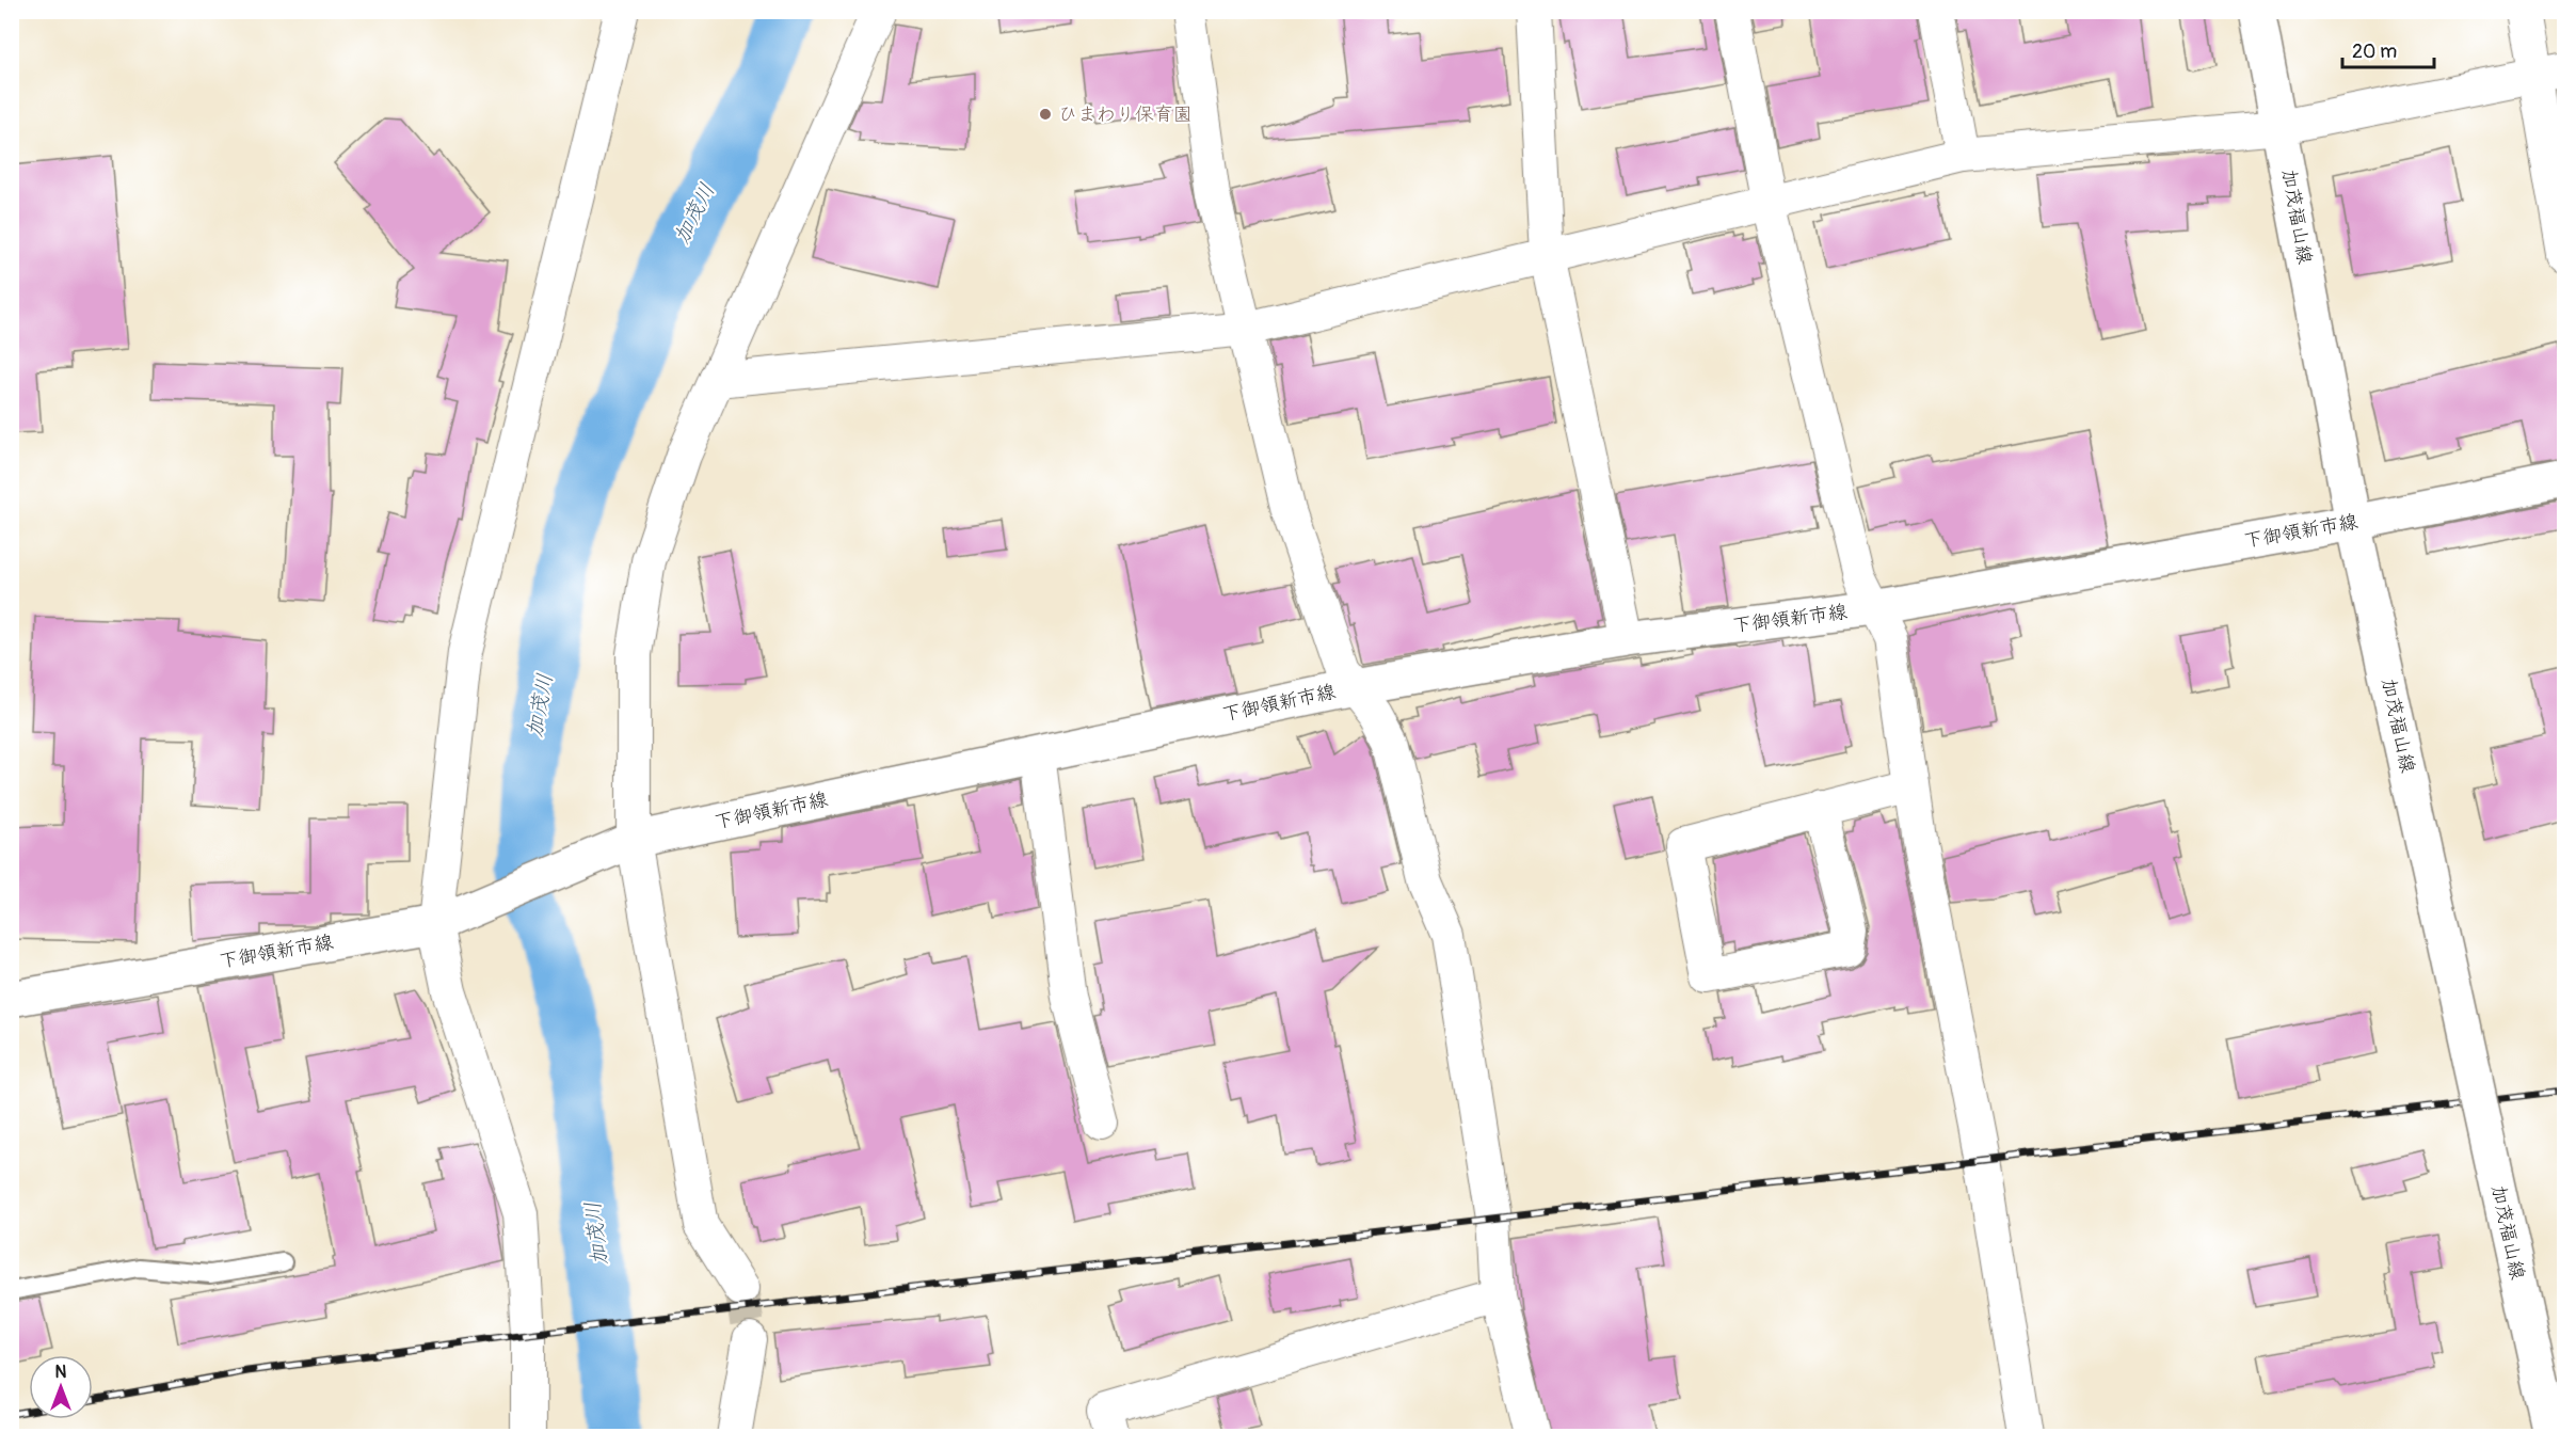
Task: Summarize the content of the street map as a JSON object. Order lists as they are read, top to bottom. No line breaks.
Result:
{"streets":{"main road":["加茂福山線","下御領新市線"]},"crossings":[["加茂福山線","下御領新市線"]],"water":["加茂川"],"places":["ひまわり保育園"],"scale_bar":"20 m","north":"top"}
